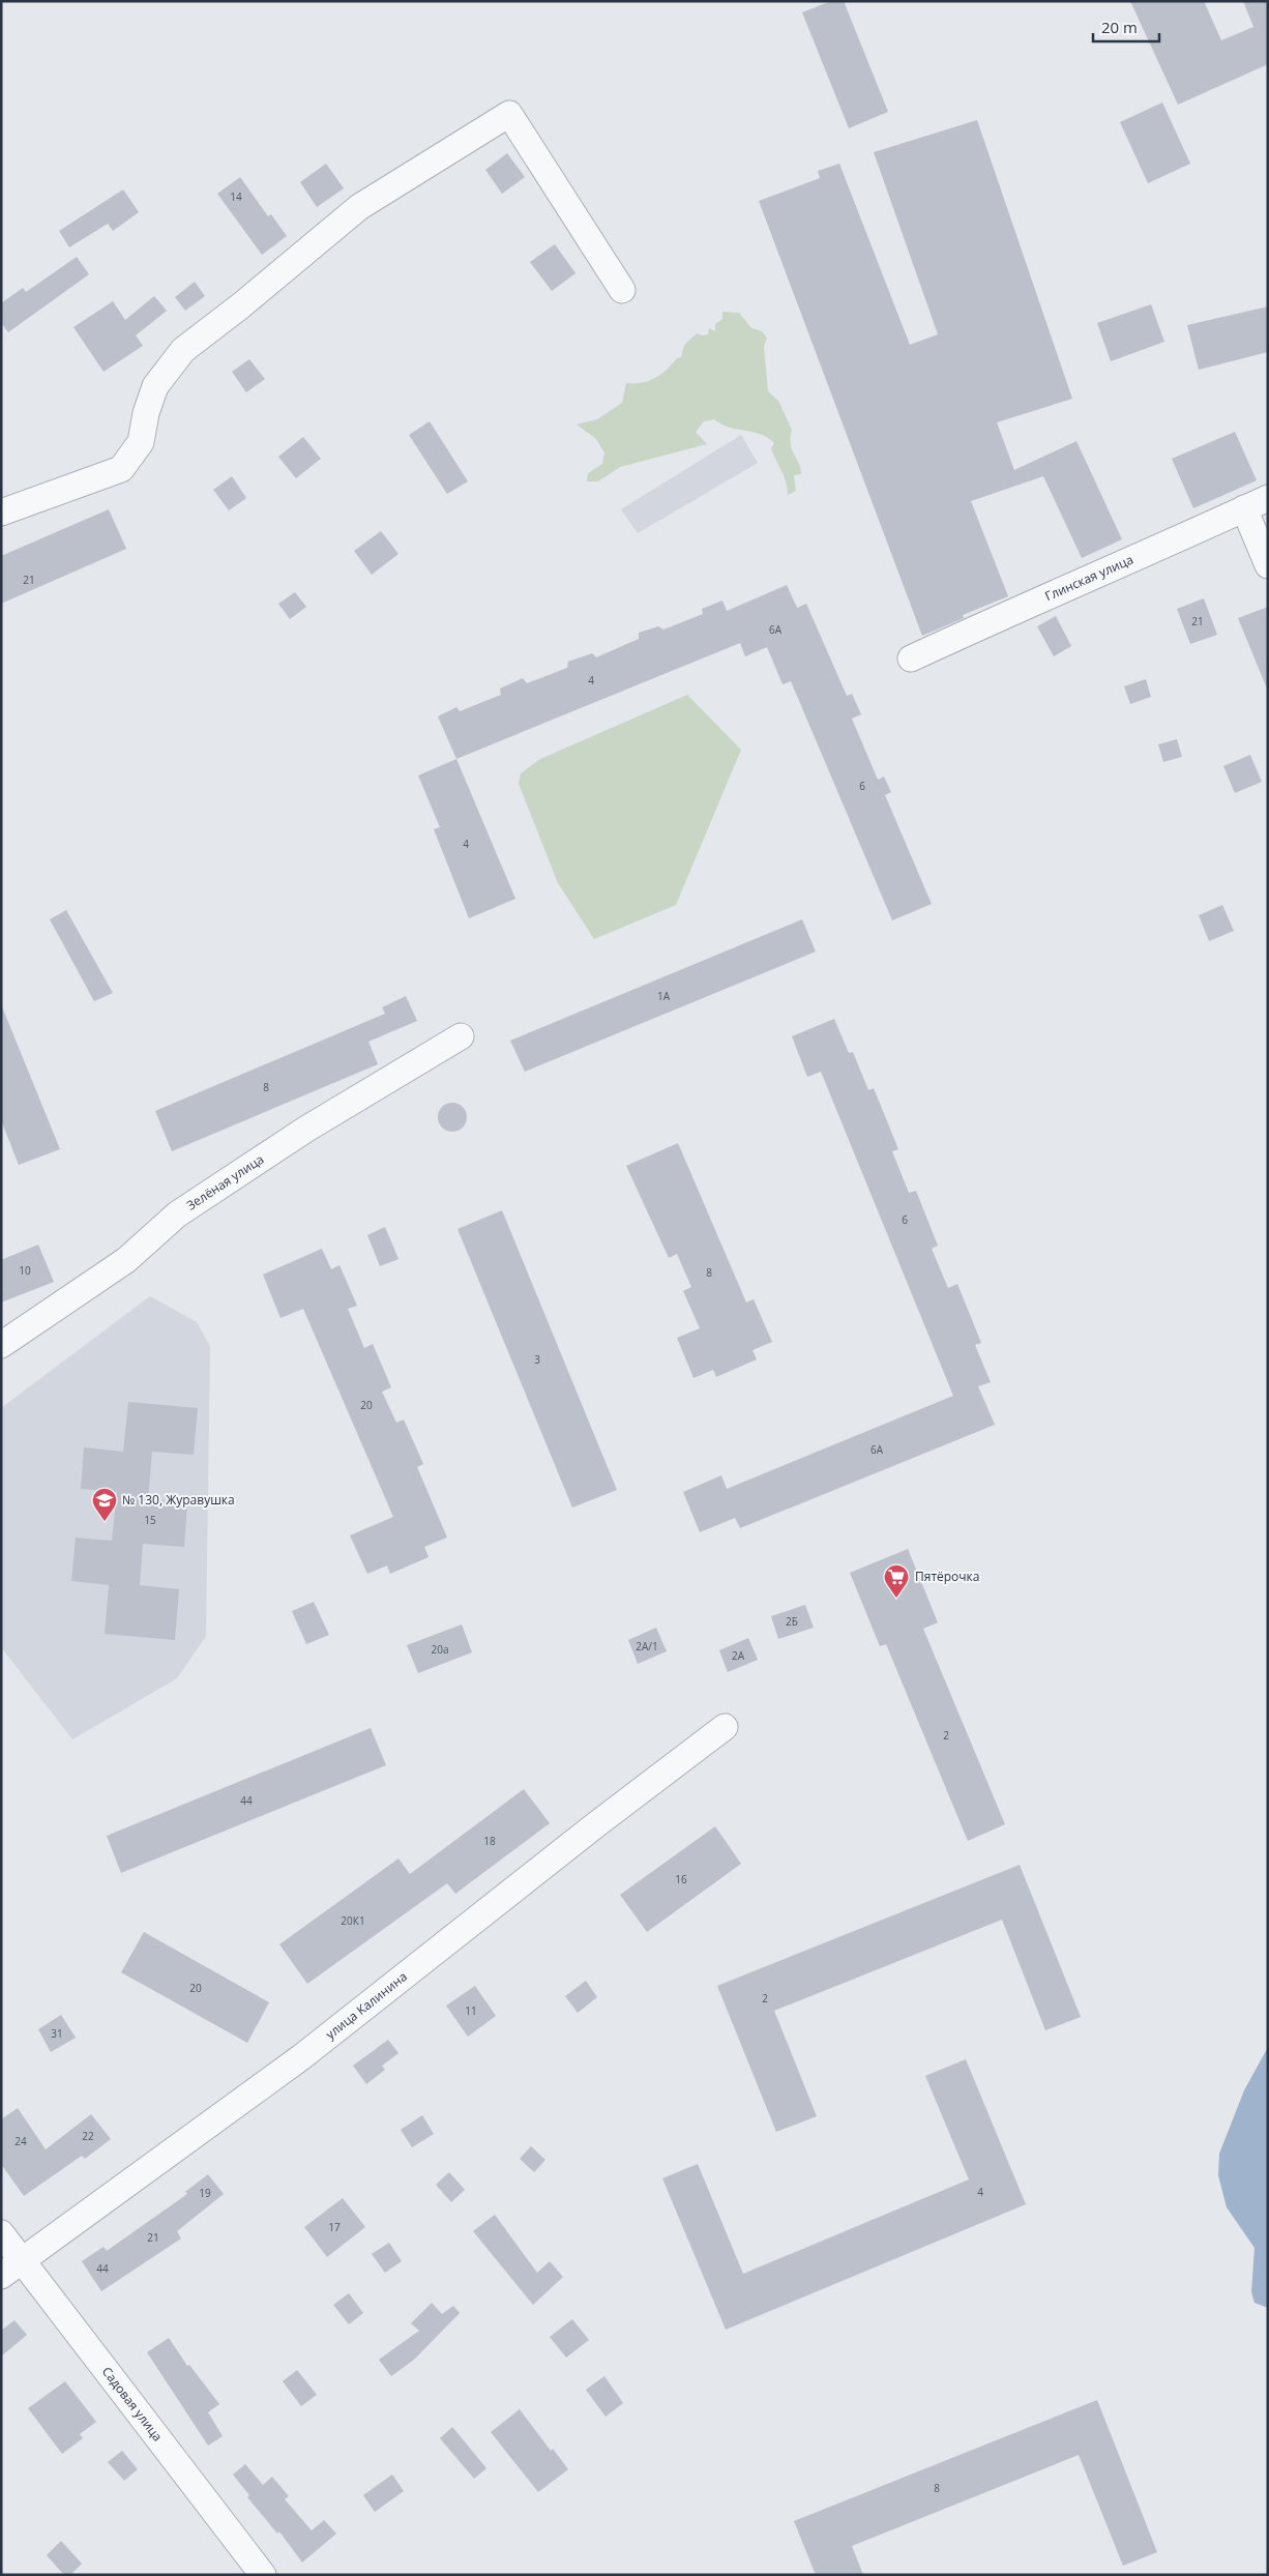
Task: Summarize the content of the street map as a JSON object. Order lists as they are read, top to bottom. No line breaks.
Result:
{"streets":{"street":["Глинская улица","Зелёная улица","улица Калинина","Садовая улица"]},"crossings":[["улица Калинина","Садовая улица"]],"places":{"school or university":["№ 130, Журавушка"],"supermarket":["Пятёрочка"]},"house_numbers":["14","21","21","6А","4","6","4","1А","8","6","10","8","3","20","6А","15","2Б","2А/1","20а","2А","2","44","18","16","20К1","20","2","11","31","22","24","4","19","17","21","44","8"],"scale_bar":"20 m"}
